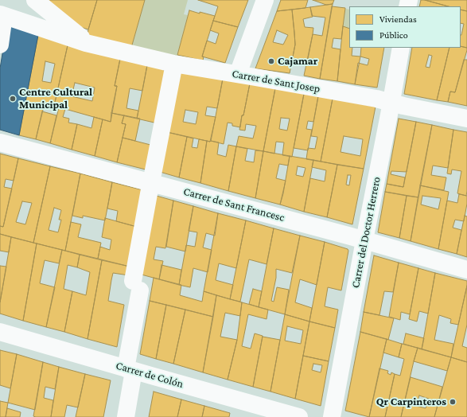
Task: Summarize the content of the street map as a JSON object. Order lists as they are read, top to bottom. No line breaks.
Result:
{"streets":{"street":["Carrer de Sant Josep","Carrer de Sant Francesc","Carrer del Doctor Herrero","Carrer de Colón"]},"crossings":[["Carrer de Sant Josep","Carrer del Doctor Herrero"],["Carrer de Sant Francesc","Carrer del Doctor Herrero"]],"places":["Cajamar","Centre Cultural Municipal","Qr Carpinteros"],"legend":["Viviendas","Público"]}
